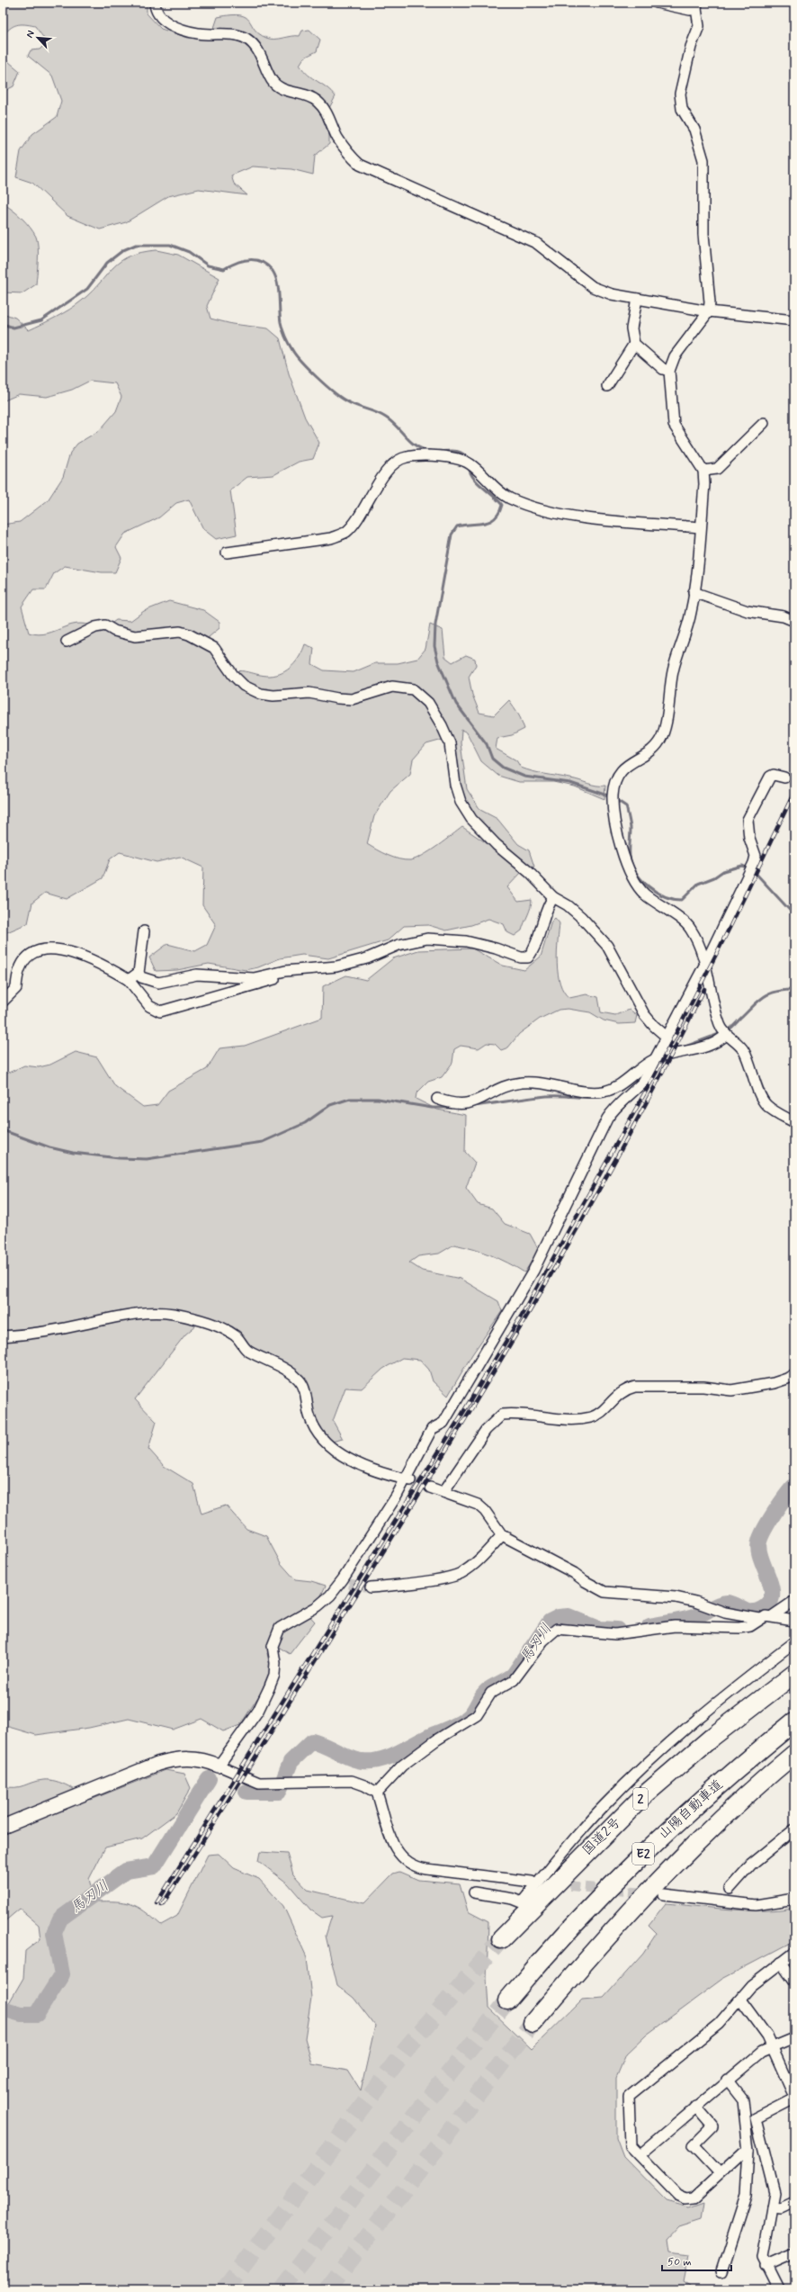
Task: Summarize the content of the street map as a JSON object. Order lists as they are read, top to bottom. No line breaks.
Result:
{"streets":{"highway":["2","山陽自動車道","国道2号","E2"]},"water":["馬刃川"],"scale_bar":"50 m","north":"top left"}
